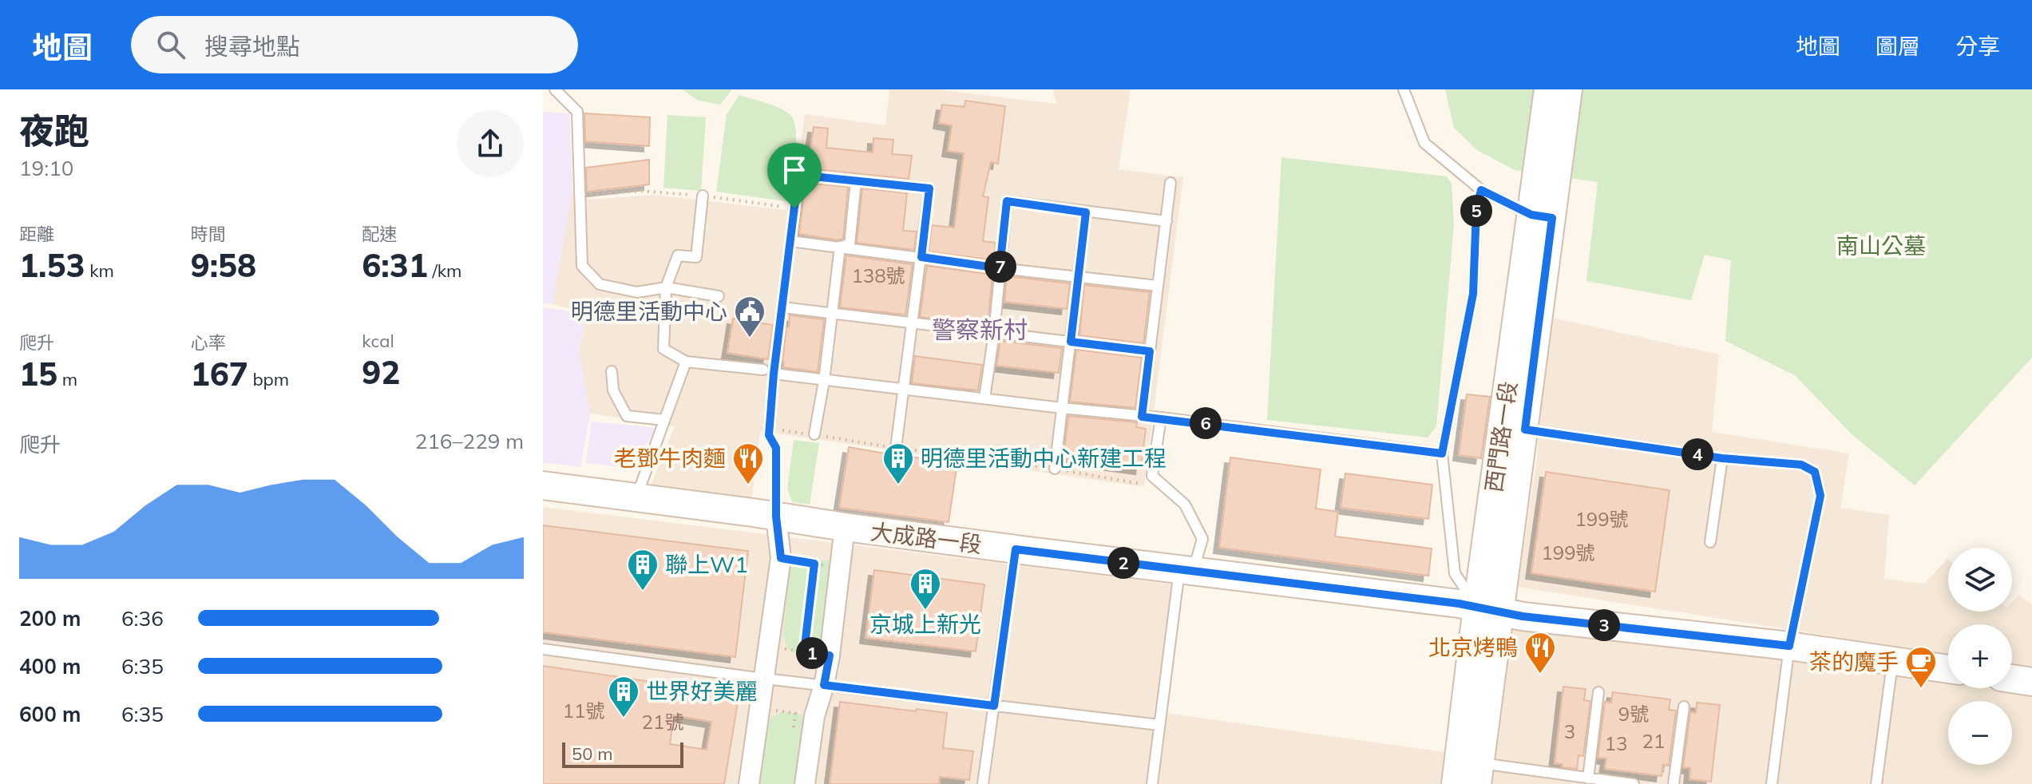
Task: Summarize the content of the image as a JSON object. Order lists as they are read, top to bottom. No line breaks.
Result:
{"streets":{"street":["西門路一段","大成路一段"]},"crossings":[["西門路一段","大成路一段"]],"districts":["警察新村"],"parks":["南山公墓"],"places":{"public building":["明德里活動中心"],"restaurant":["老鄧牛肉麵","北京烤鴨"],"building":["明德里活動中心新建工程","聯上W1","京城上新光","世界好美麗"],"cafe":["茶的魔手"]},"house_numbers":["138號","199號","199號","11號","9號","21號","3","21","13"],"scale_bar":"50 m","page":{"header":"地圖","search":"搜尋地點","nav":["地圖","圖層","分享"],"heading":["夜跑","19:10"],"pins":["5","7","6","4","2","3","1"],"stats":[["距離","1.53 km"],["時間","9:58"],["配速","6:31 /km"],["爬升","15 m"],["心率","167 bpm"],["kcal","92"]],"chart":["爬升","216–229 m"],"map_buttons":["+","−"],"list":[{"name":"200 m","note":"6:36"},{"name":"400 m","note":"6:35"},{"name":"600 m","note":"6:35"}],"scale":"50 m"}}
